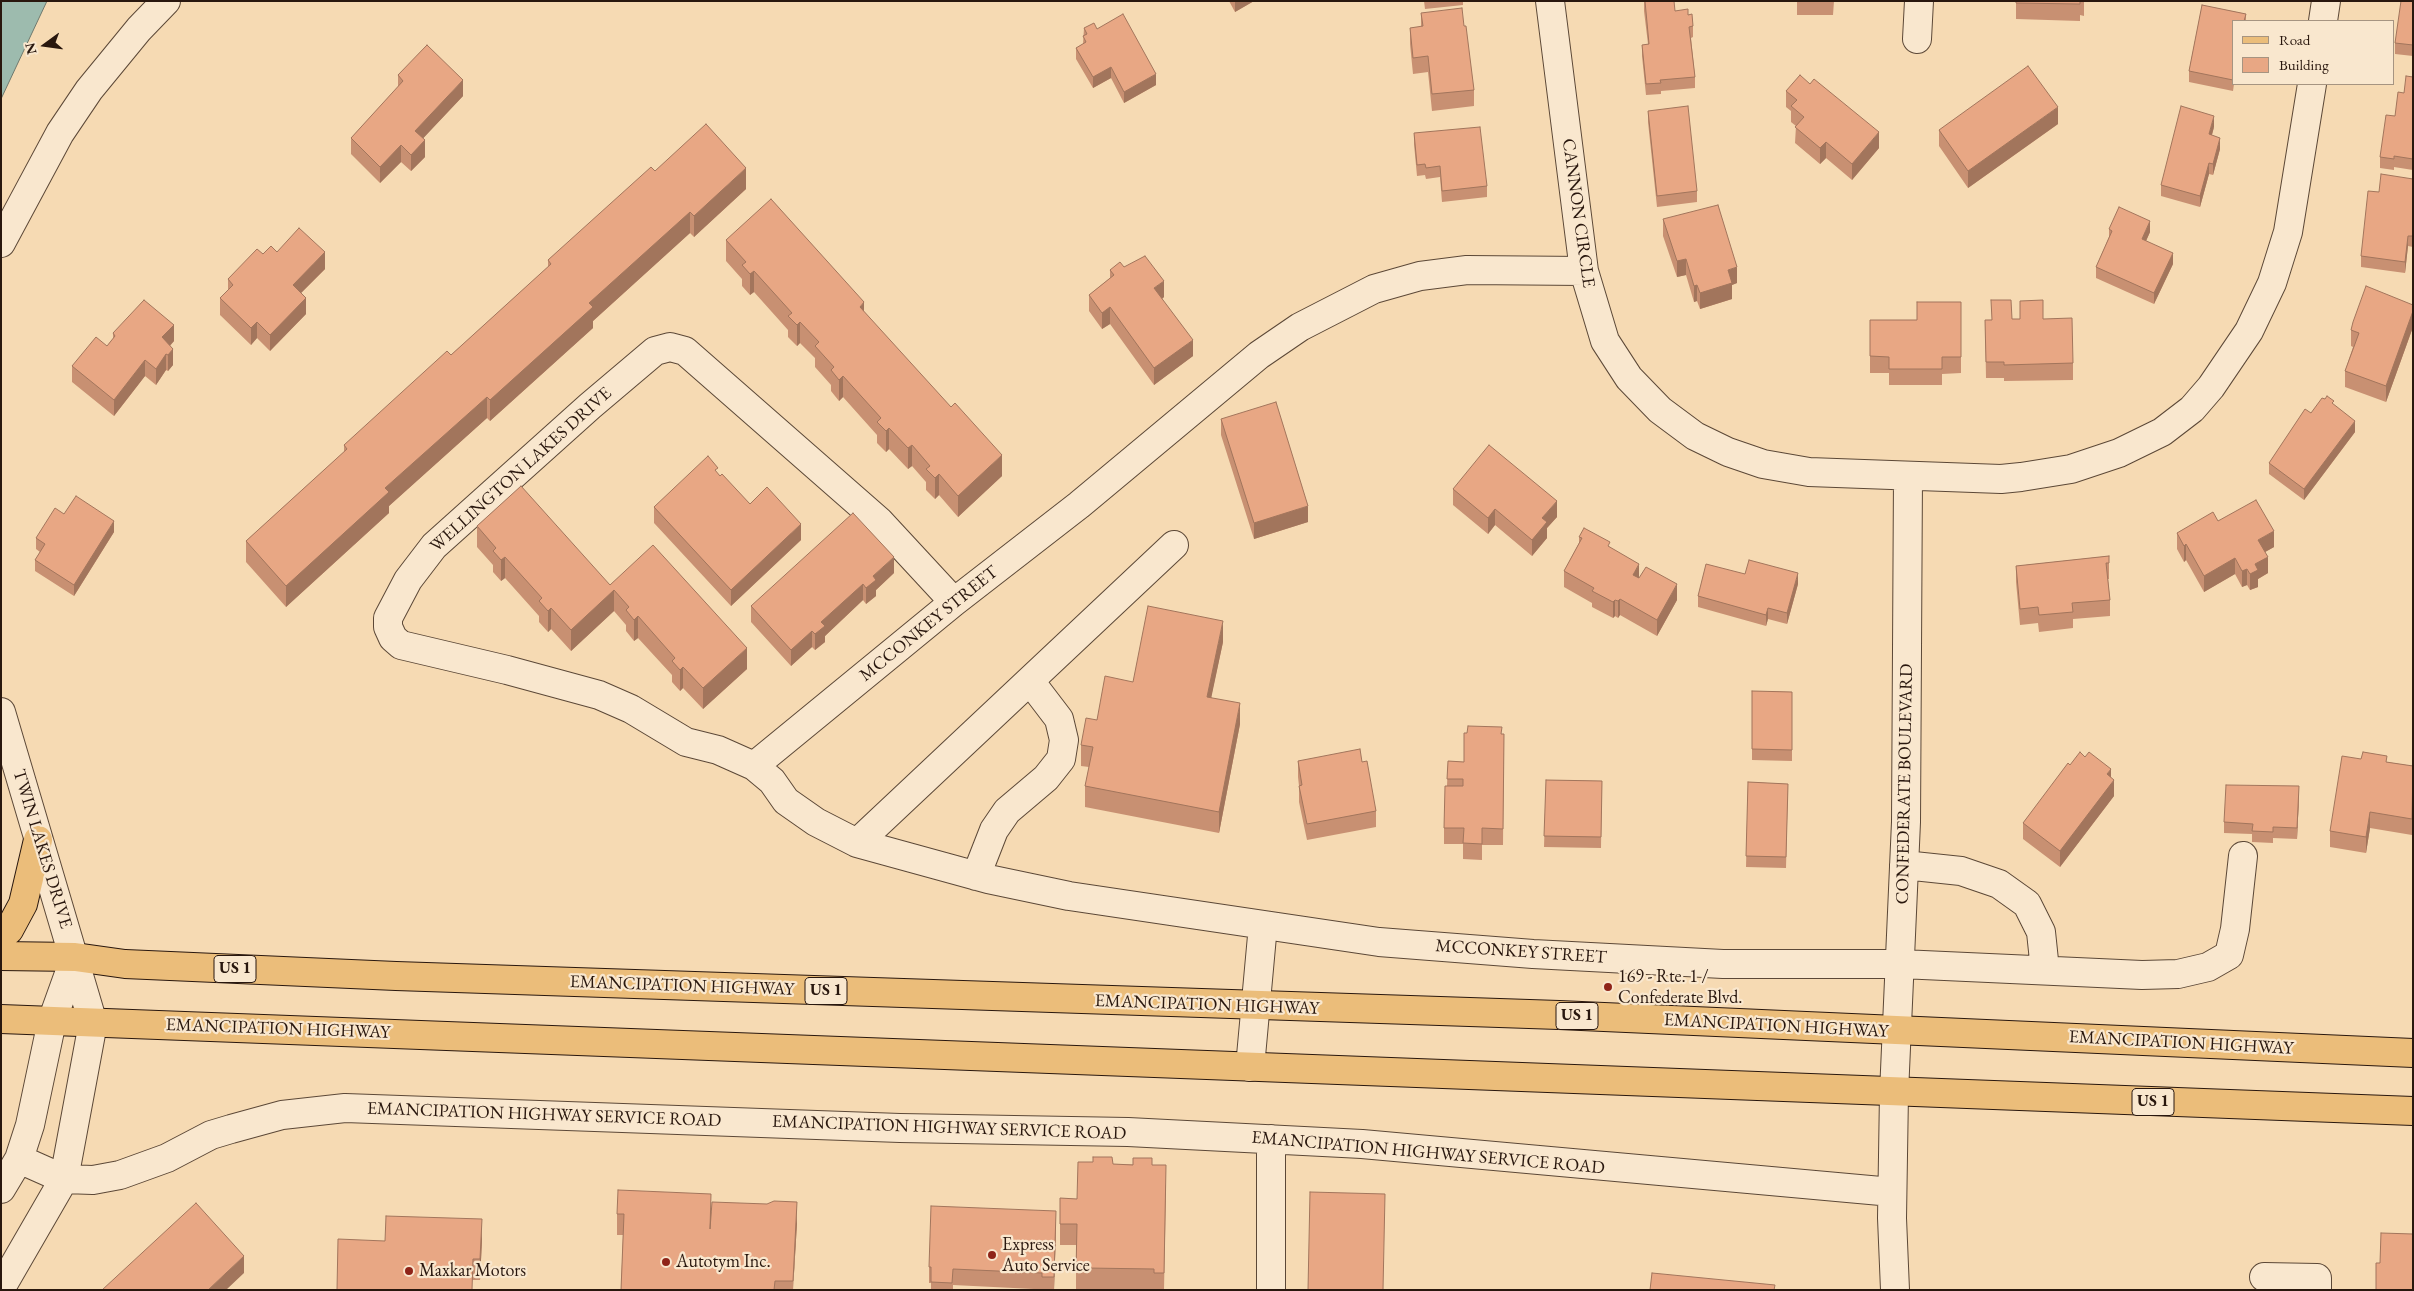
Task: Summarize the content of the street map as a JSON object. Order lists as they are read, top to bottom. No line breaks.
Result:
{"streets":{"main road":["US 1","EMANCIPATION HIGHWAY"],"street":["CANNON CIRCLE","WELLINGTON LAKES DRIVE","MCCONKEY STREET","CONFEDERATE BOULEVARD","TWIN LAKES DRIVE","EMANCIPATION HIGHWAY SERVICE ROAD"]},"crossings":[["CANNON CIRCLE","MCCONKEY STREET"],["CANNON CIRCLE","CONFEDERATE BOULEVARD"],["WELLINGTON LAKES DRIVE","MCCONKEY STREET"],["MCCONKEY STREET","CONFEDERATE BOULEVARD"],["CONFEDERATE BOULEVARD","EMANCIPATION HIGHWAY"],["CONFEDERATE BOULEVARD","EMANCIPATION HIGHWAY SERVICE ROAD"],["TWIN LAKES DRIVE","EMANCIPATION HIGHWAY"]],"places":["169 - Rte. 1 / Confederate Blvd.","Express Auto Service","Autotym Inc.","Maxkar Motors"],"legend":["Road","Building"],"north":"left"}
